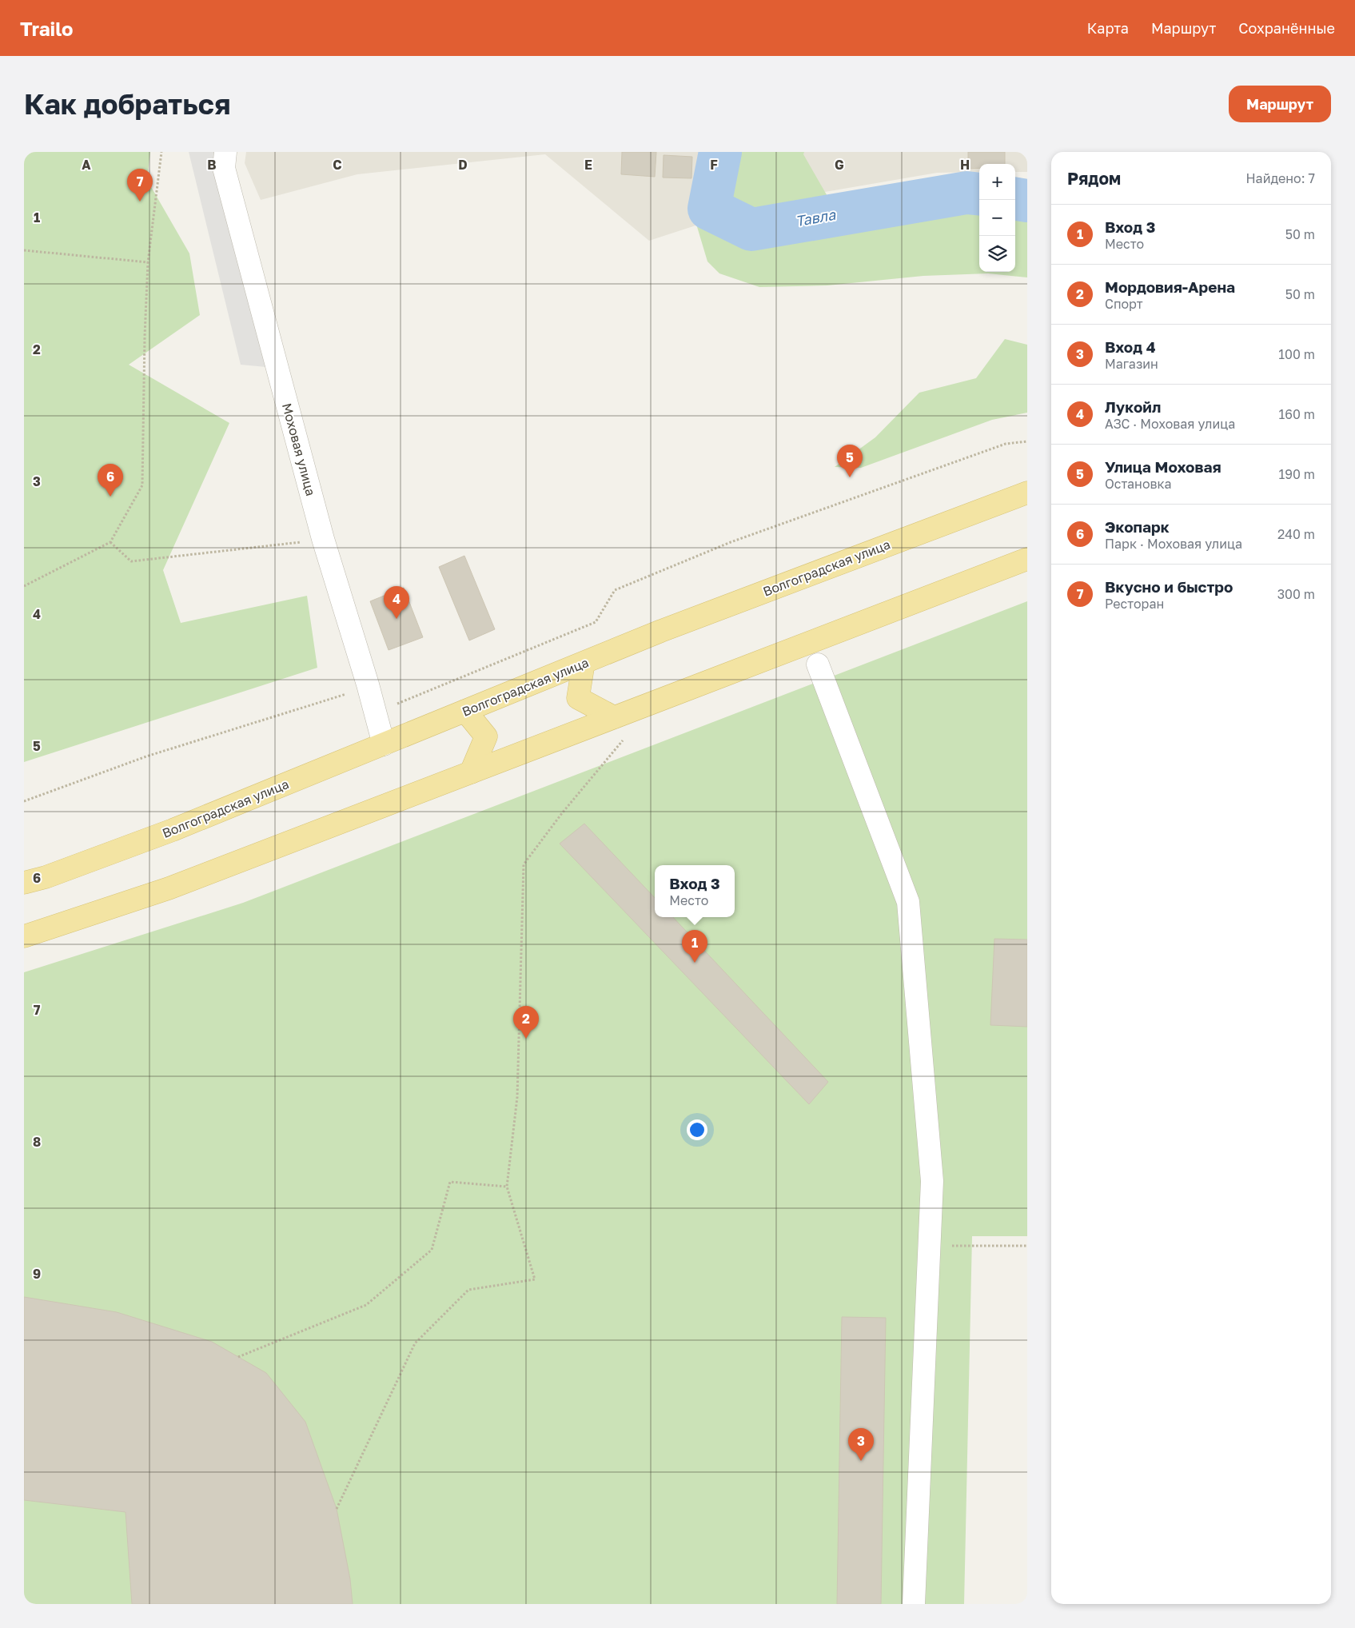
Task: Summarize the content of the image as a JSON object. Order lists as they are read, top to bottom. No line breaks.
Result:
{"streets":{"main road":["Волгоградская улица"],"street":["Моховая улица"]},"crossings":[["Моховая улица","Волгоградская улица"]],"water":["Тавла"],"page":{"header":"Trailo","nav":["Карта","Маршрут","Сохранённые"],"buttons":"Маршрут","title":"Как добраться","heading":["Рядом","Найдено: 7"],"map_buttons":["+","−"],"pins":["7","5","6","4","1","2","3"],"list":[{"mark":"1","name":"Вход 3","note":"Место","value":"50 m"},{"mark":"2","name":"Мордовия-Арена","note":"Спорт","value":"50 m"},{"mark":"3","name":"Вход 4","note":"Магазин","value":"100 m"},{"mark":"4","name":"Лукойл","note":"АЗС · Моховая улица","value":"160 m"},{"mark":"5","name":"Улица Моховая","note":"Остановка","value":"190 m"},{"mark":"6","name":"Экопарк","note":"Парк · Моховая улица","value":"240 m"},{"mark":"7","name":"Вкусно и быстро","note":"Ресторан","value":"300 m"}],"popup":["Вход 3","Место"]},"grid":{"columns":["A","B","C","D","E","F","G","H"],"rows":["1","2","3","4","5","6","7","8","9"]}}
